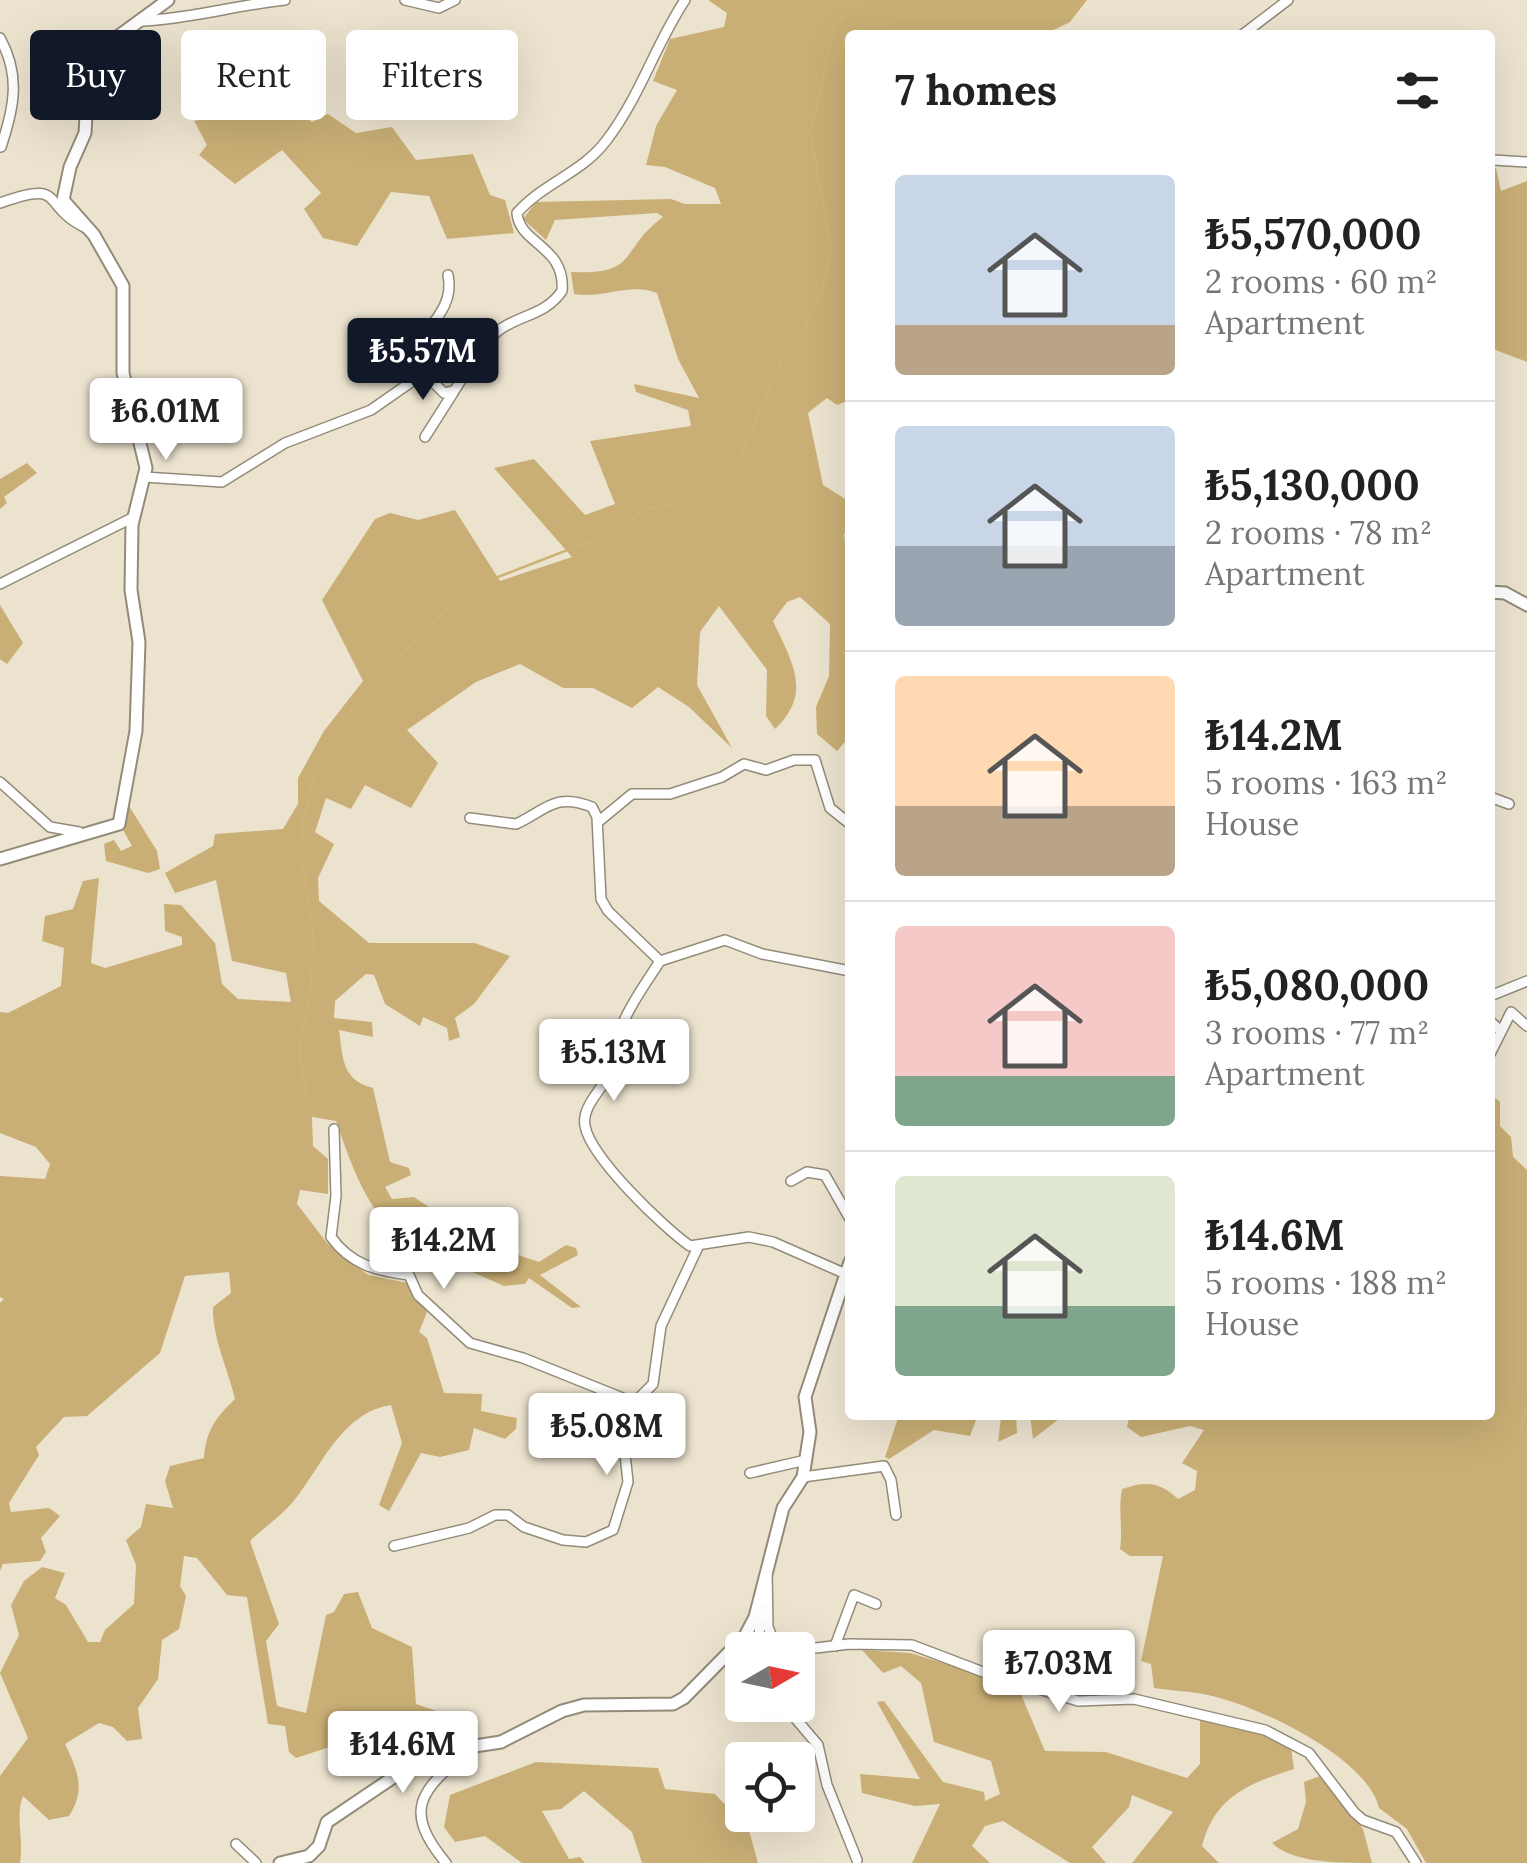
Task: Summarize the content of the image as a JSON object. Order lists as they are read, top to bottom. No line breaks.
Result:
{"north":"right","page":{"chip":["Buy","Rent","Filters"],"heading":"7 homes","list":[{"name":"₺5,570,000","note":"2 rooms · 60 m² · Apartment"},{"name":"₺5,130,000","note":"2 rooms · 78 m² · Apartment"},{"name":"₺14.2M","note":"5 rooms · 163 m² · House"},{"name":"₺5,080,000","note":"3 rooms · 77 m² · Apartment"},{"name":"₺14.6M","note":"5 rooms · 188 m² · House"}],"price":["₺5.57M","₺6.01M","₺5.13M","₺14.2M","₺5.08M","₺7.03M","₺14.6M"]}}
